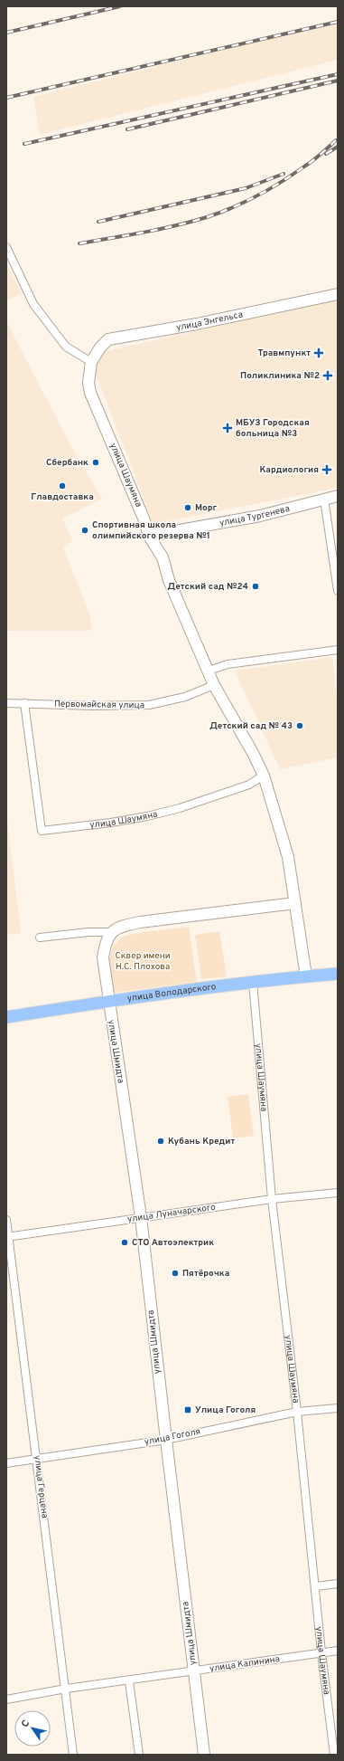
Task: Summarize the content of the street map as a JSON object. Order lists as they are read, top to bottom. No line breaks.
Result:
{"streets":{"main road":["улица Энгельса","улица Шаумяна","улица Тургенева","улица Володарского","улица Шмидта"],"street":["Первомайская улица","улица Луначарского","улица Гоголя","улица Герцена","улица Калинина"]},"crossings":[["улица Энгельса","улица Шаумяна"],["улица Шаумяна","улица Тургенева"],["улица Шаумяна","Первомайская улица"],["улица Шаумяна","улица Володарского"],["улица Шаумяна","улица Луначарского"],["улица Шаумяна","улица Гоголя"],["улица Шаумяна","улица Калинина"],["улица Володарского","улица Шмидта"],["улица Шмидта","улица Луначарского"],["улица Шмидта","улица Гоголя"],["улица Шмидта","улица Калинина"],["улица Луначарского","улица Герцена"],["улица Гоголя","улица Герцена"],["улица Герцена","улица Калинина"]],"parks":["Сквер имени Н.С. Плохова"],"places":{"health":["Травмпункт","Поликлиника №2","МБУЗ Городская больница №3","Кардиология"],"other":["Сбербанк","Главдоставка","Морг","Спортивная школа олимпийского резерва №1","Детский сад №24","Детский сад № 43","Кубань Кредит","СТО Автоэлектрик","Пятёрочка"],"transit":["Улица Гоголя"]},"north":"top left"}
